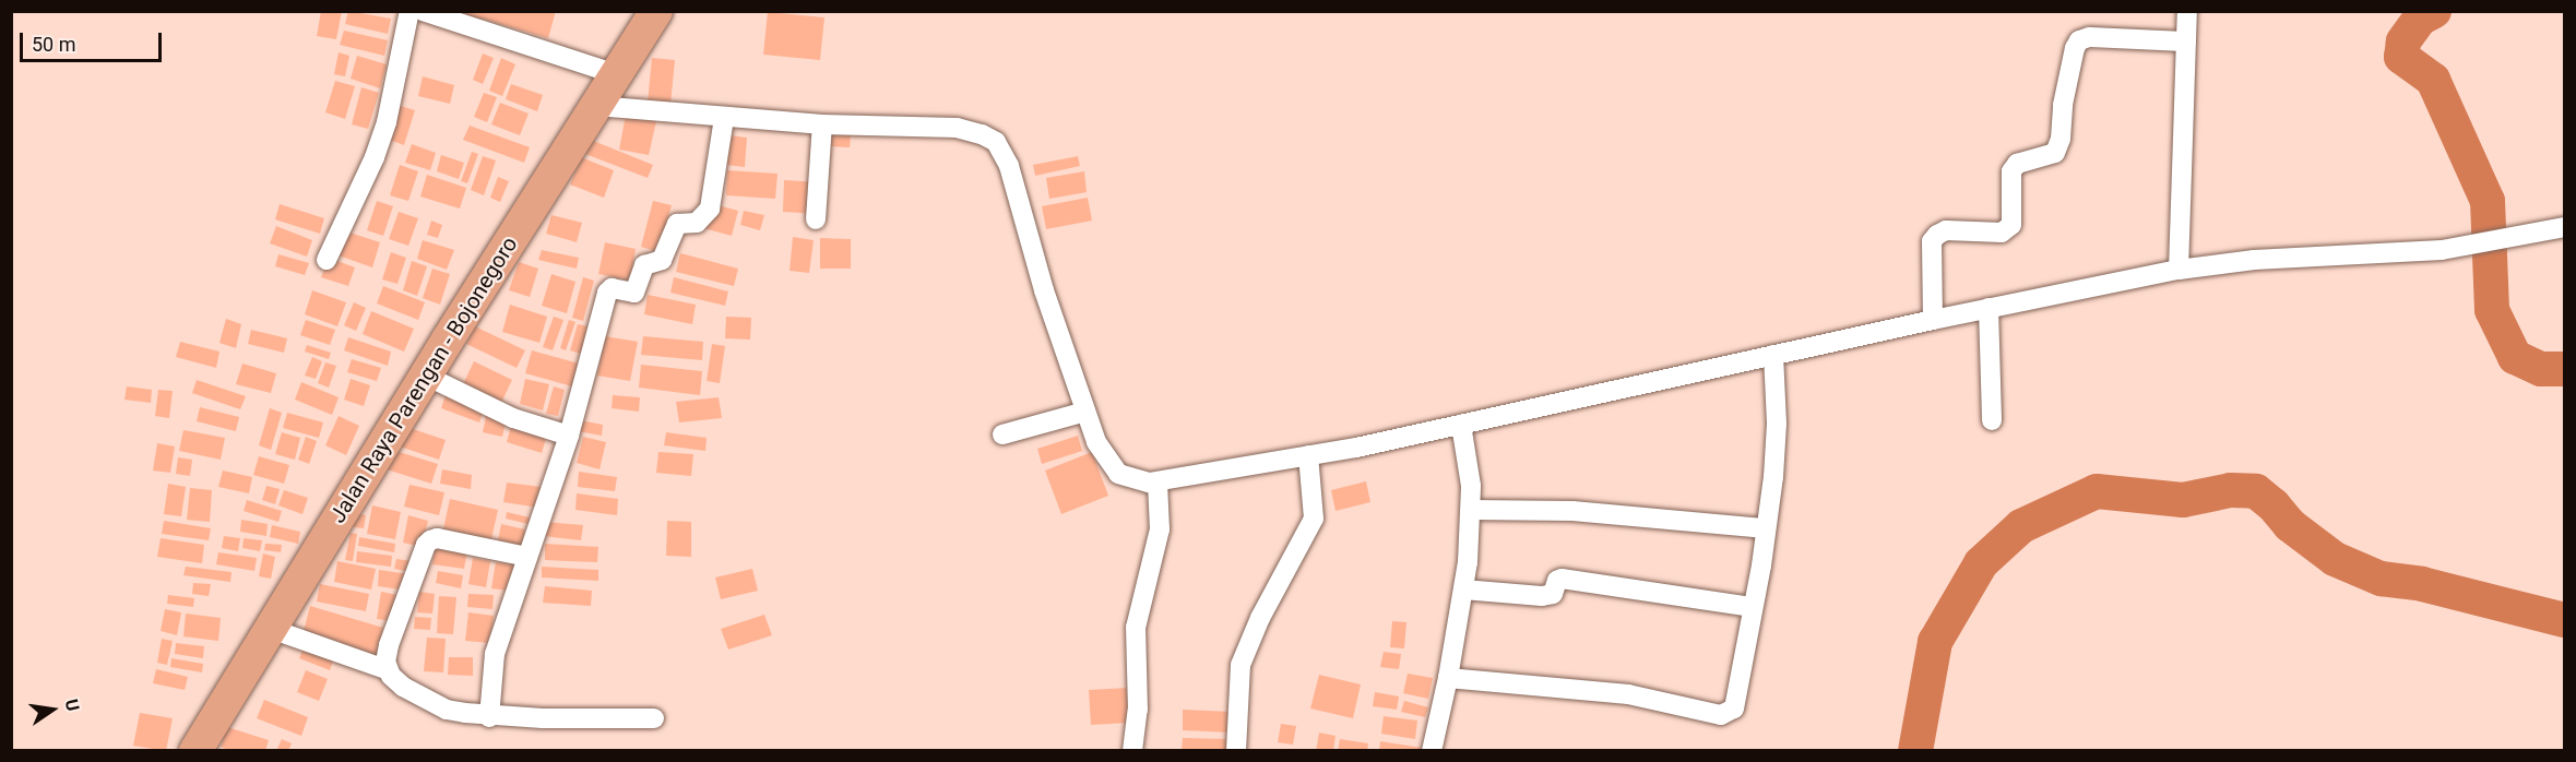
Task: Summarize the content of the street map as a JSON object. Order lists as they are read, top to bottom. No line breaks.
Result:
{"streets":{"main road":["Jalan Raya Parengan - Bojonegoro"]},"scale_bar":"50 m","north":"right"}
